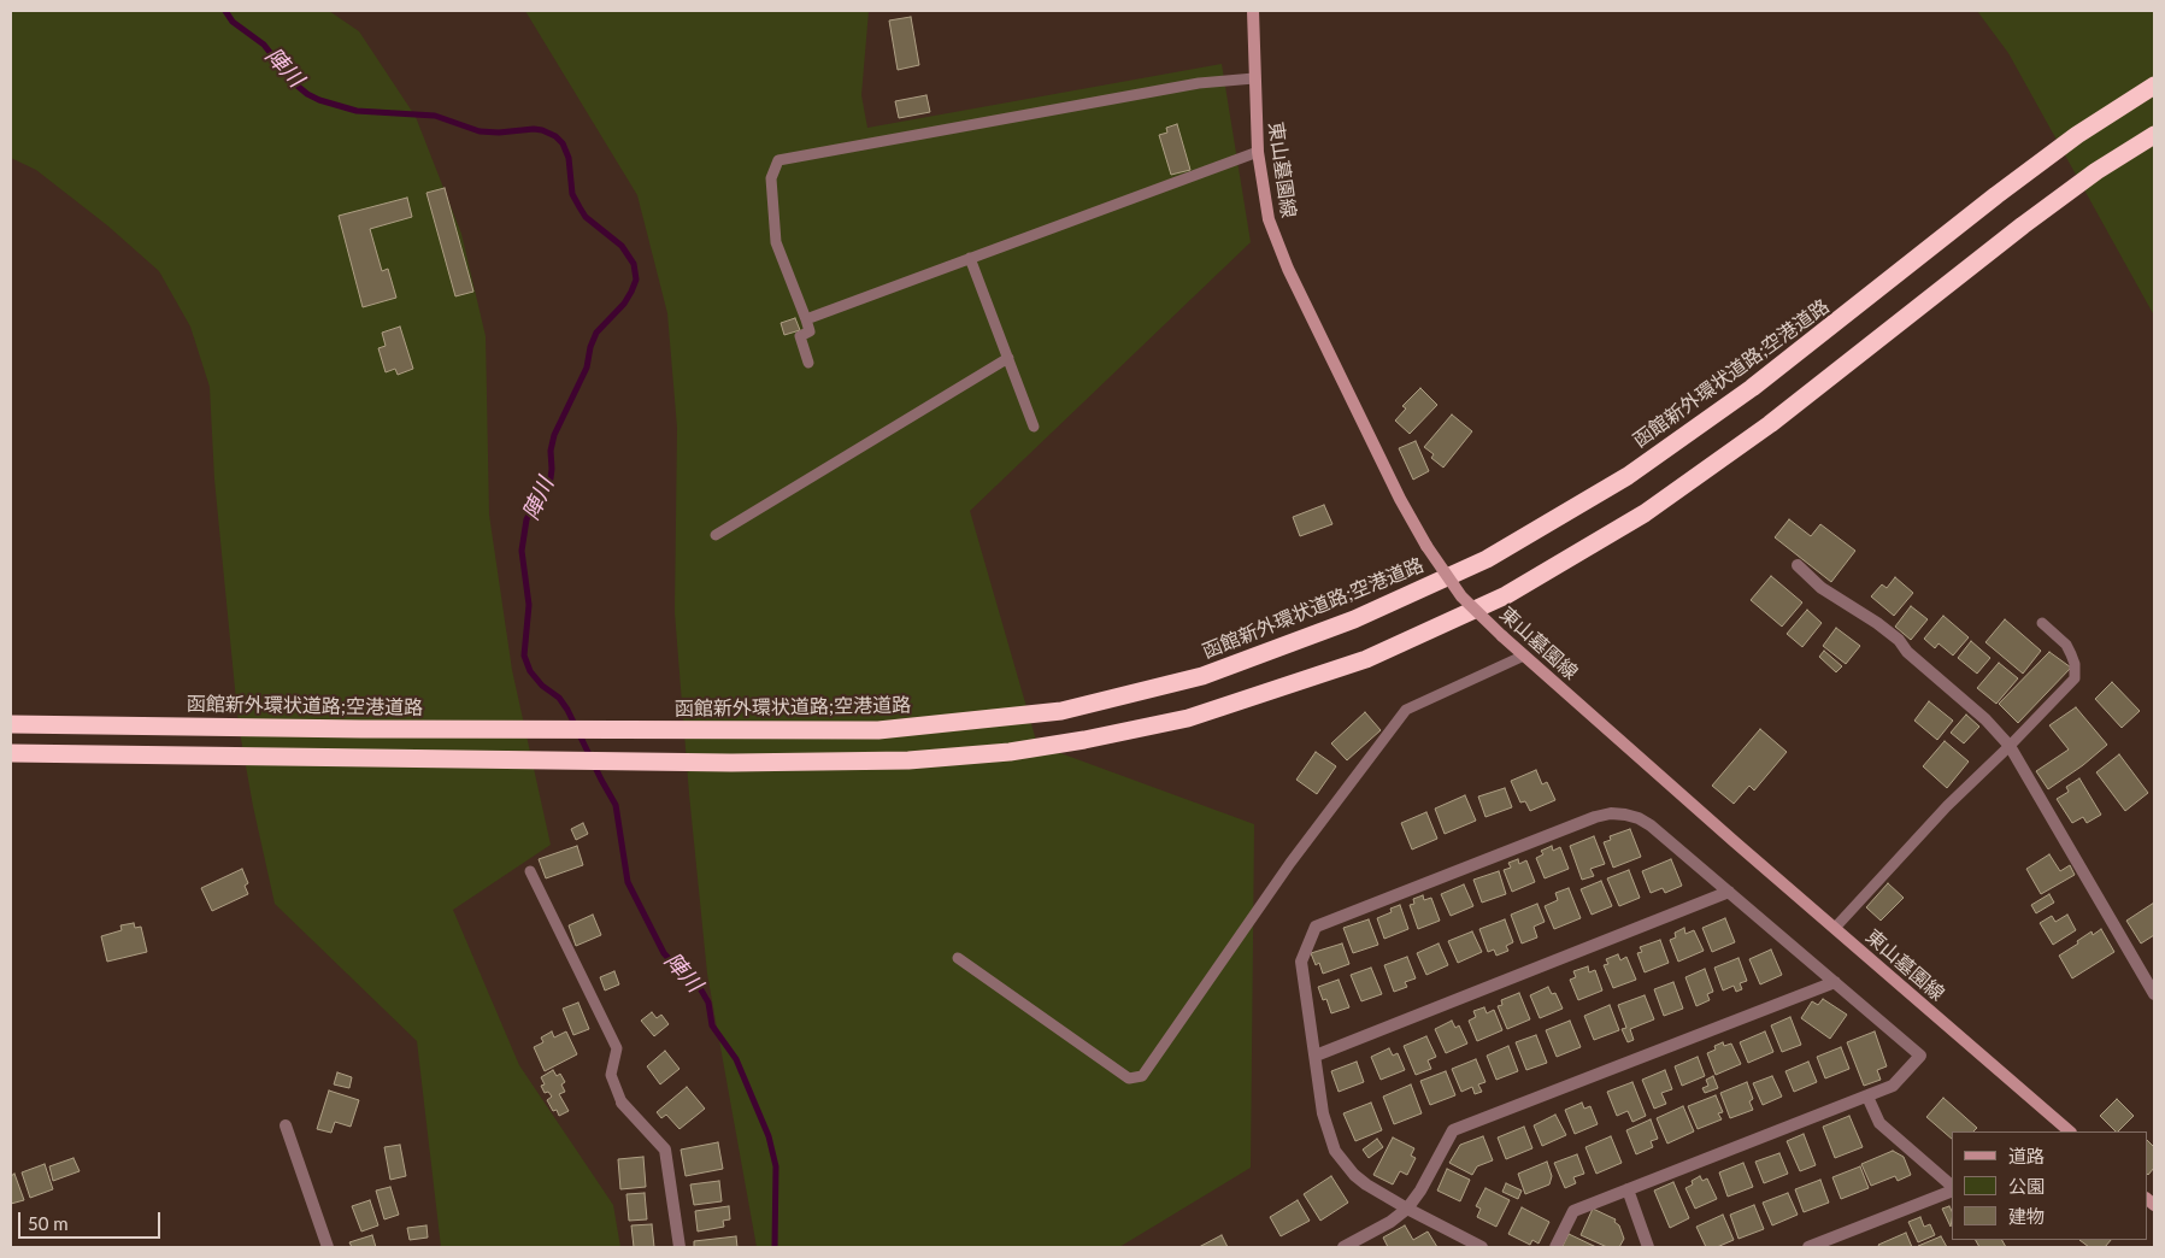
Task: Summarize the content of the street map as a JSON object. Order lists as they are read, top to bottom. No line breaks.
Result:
{"streets":{"highway":["函館新外環状道路;空港道路"],"street":["東山墓園線"]},"water":["陣川"],"legend":["道路","公園","建物"],"scale_bar":"50 m"}
